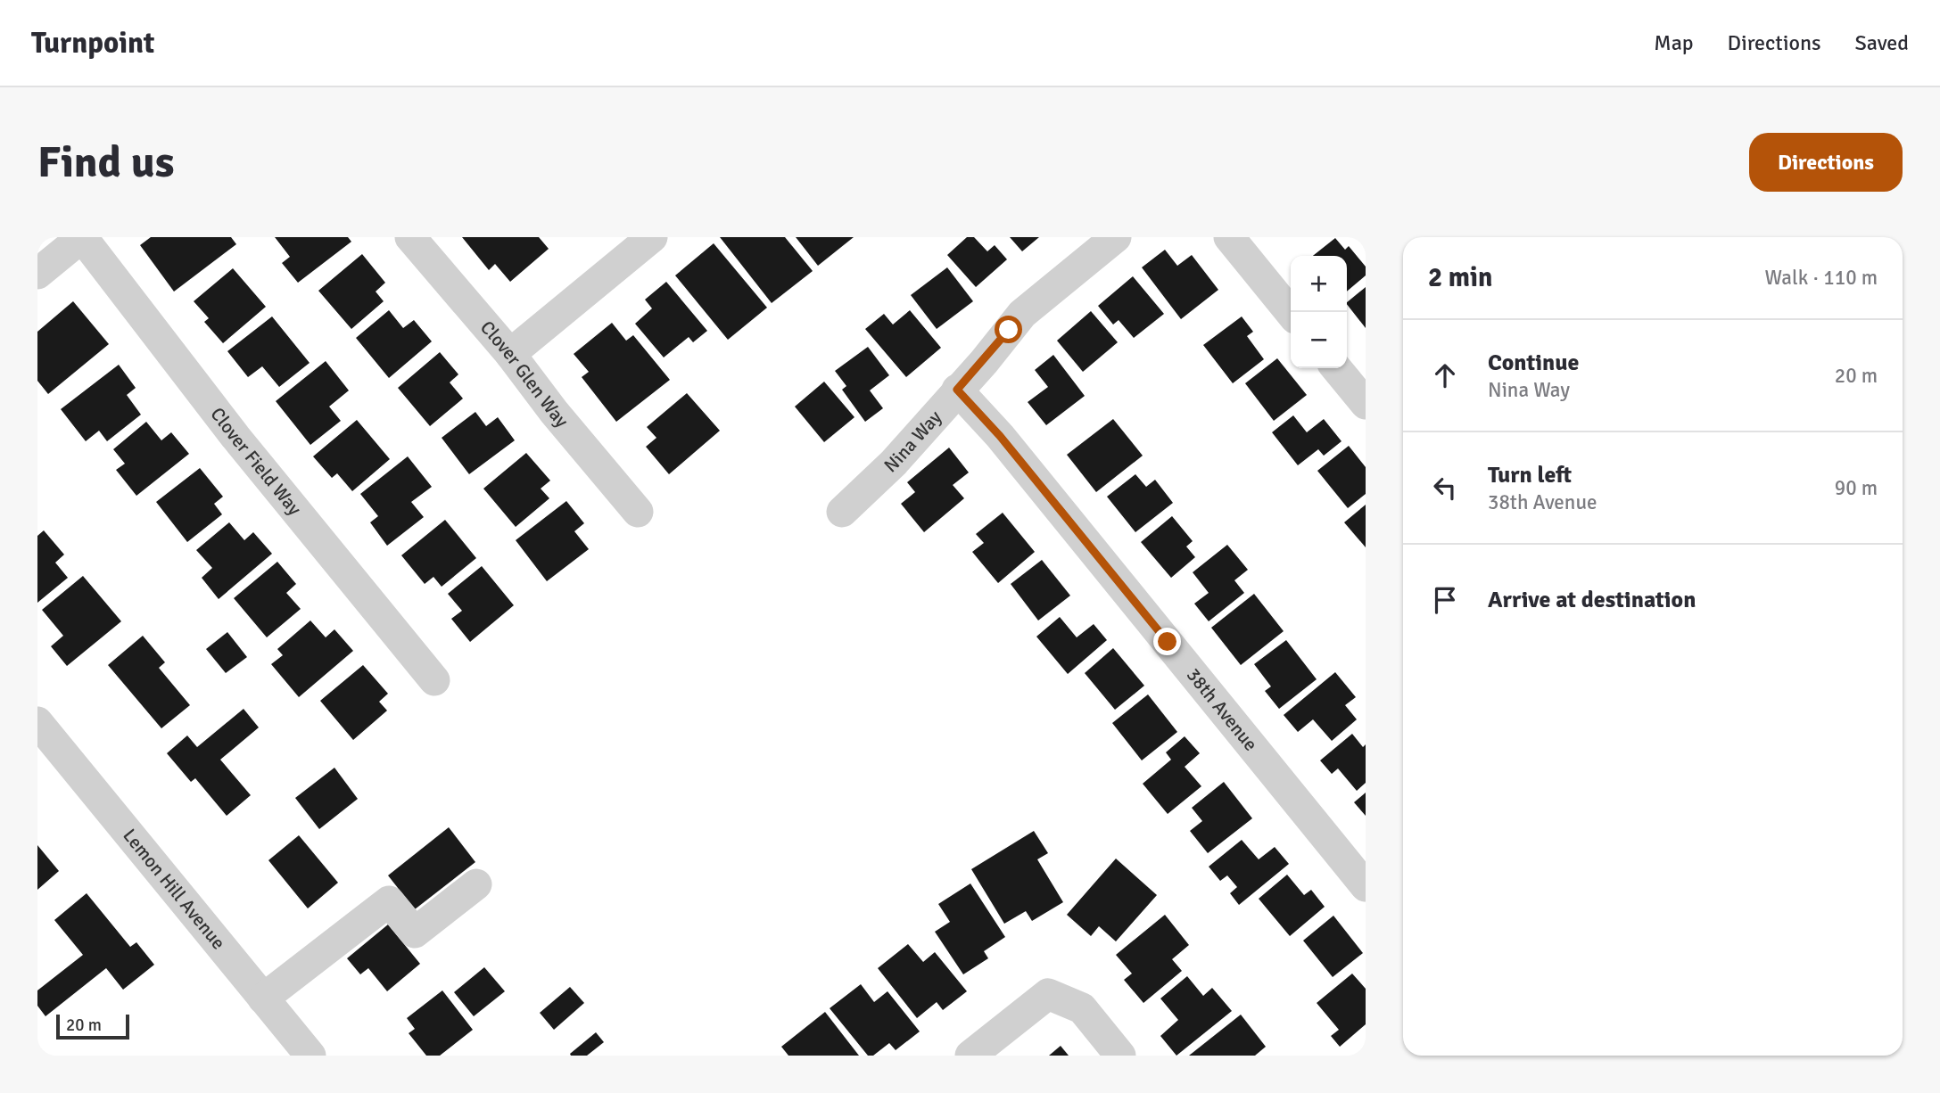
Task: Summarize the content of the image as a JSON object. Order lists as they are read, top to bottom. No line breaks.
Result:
{"streets":{"street":["Clover Glen Way","Nina Way","Clover Field Way","38th Avenue","Lemon Hill Avenue"]},"crossings":[["Nina Way","38th Avenue"]],"scale_bar":"20 m","page":{"header":"Turnpoint","nav":["Map","Directions","Saved"],"buttons":"Directions","title":"Find us","heading":["2 min","Walk · 110 m"],"map_buttons":["+","−"],"list":[["Continue","Nina Way","20 m"],["Turn left","38th Avenue","90 m"],"Arrive at destination"],"scale":"20 m"}}
